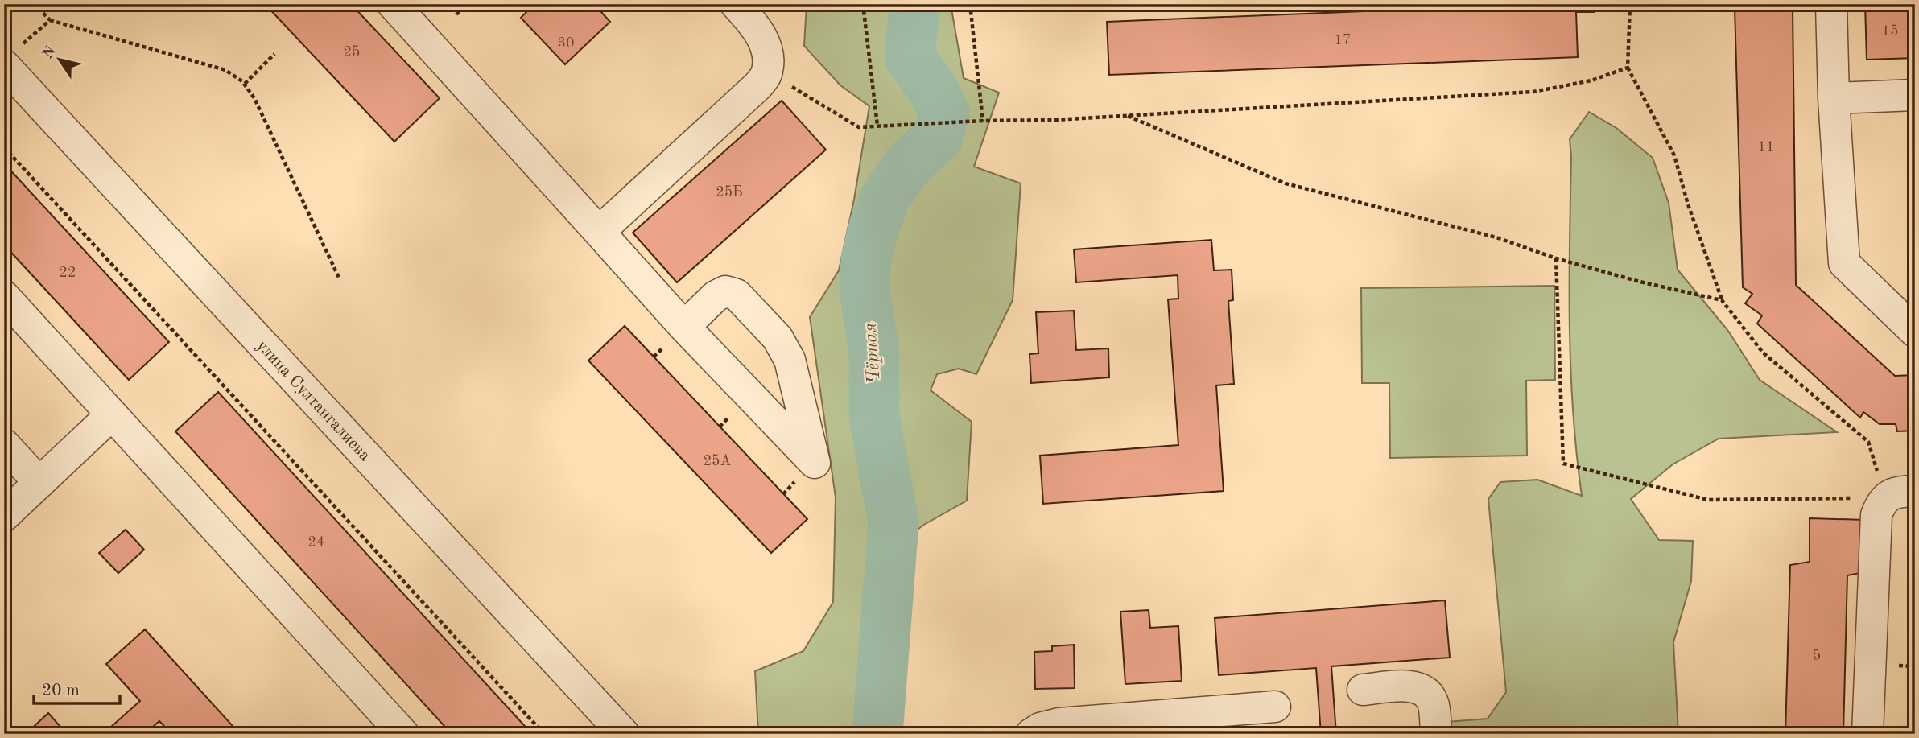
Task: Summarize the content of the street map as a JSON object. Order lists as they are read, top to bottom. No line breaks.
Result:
{"streets":{"street":["улица Султангалиева"]},"water":["Чёрная"],"house_numbers":["15","17","30","25","11","25Б","22","25А","24","5"],"scale_bar":"20 m","north":"top left"}
